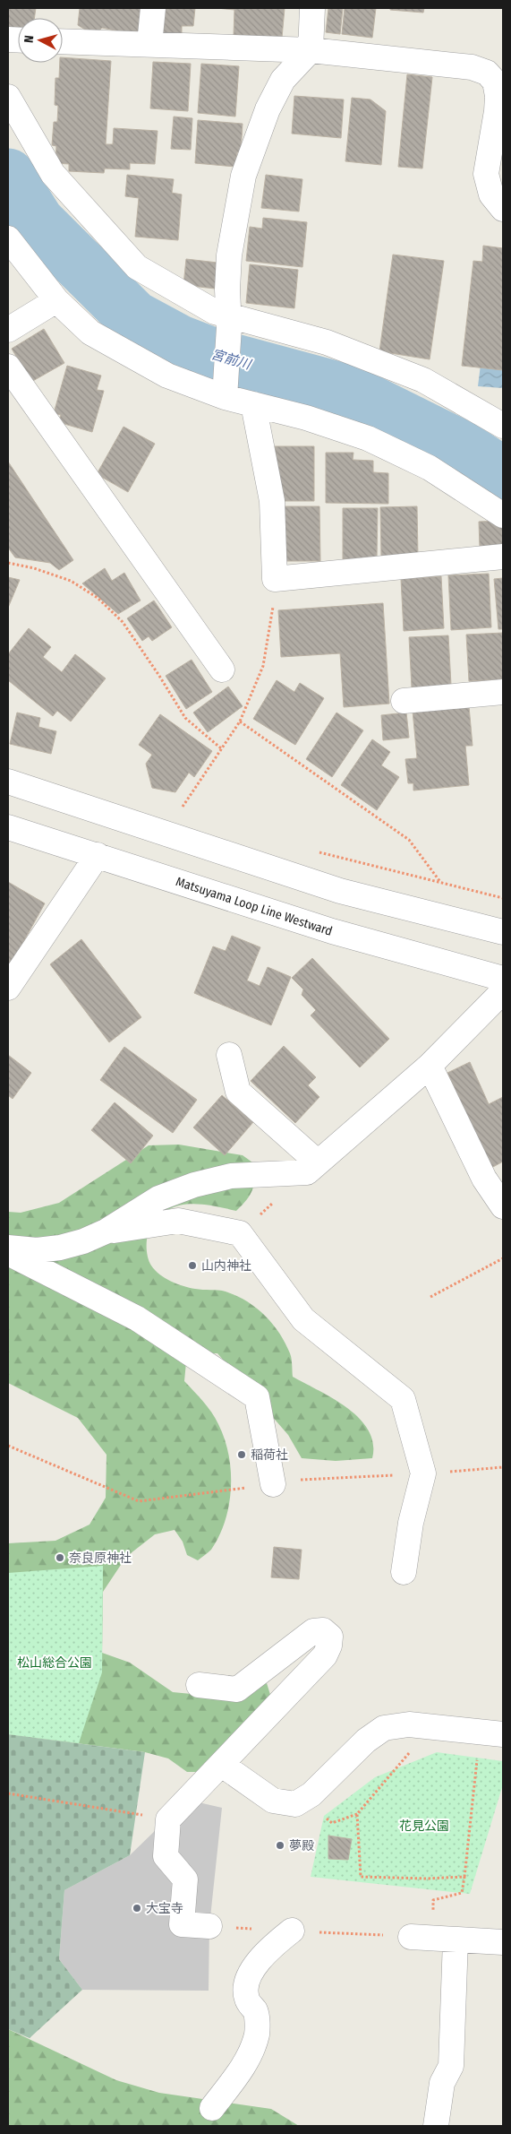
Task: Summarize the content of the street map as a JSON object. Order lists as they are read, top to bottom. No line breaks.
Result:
{"streets":{"street":["Matsuyama Loop Line Westward"]},"water":["宮前川"],"parks":["松山総合公園","花見公園"],"places":["山内神社","稲荷社","奈良原神社","夢殿","大宝寺"],"north":"left"}
